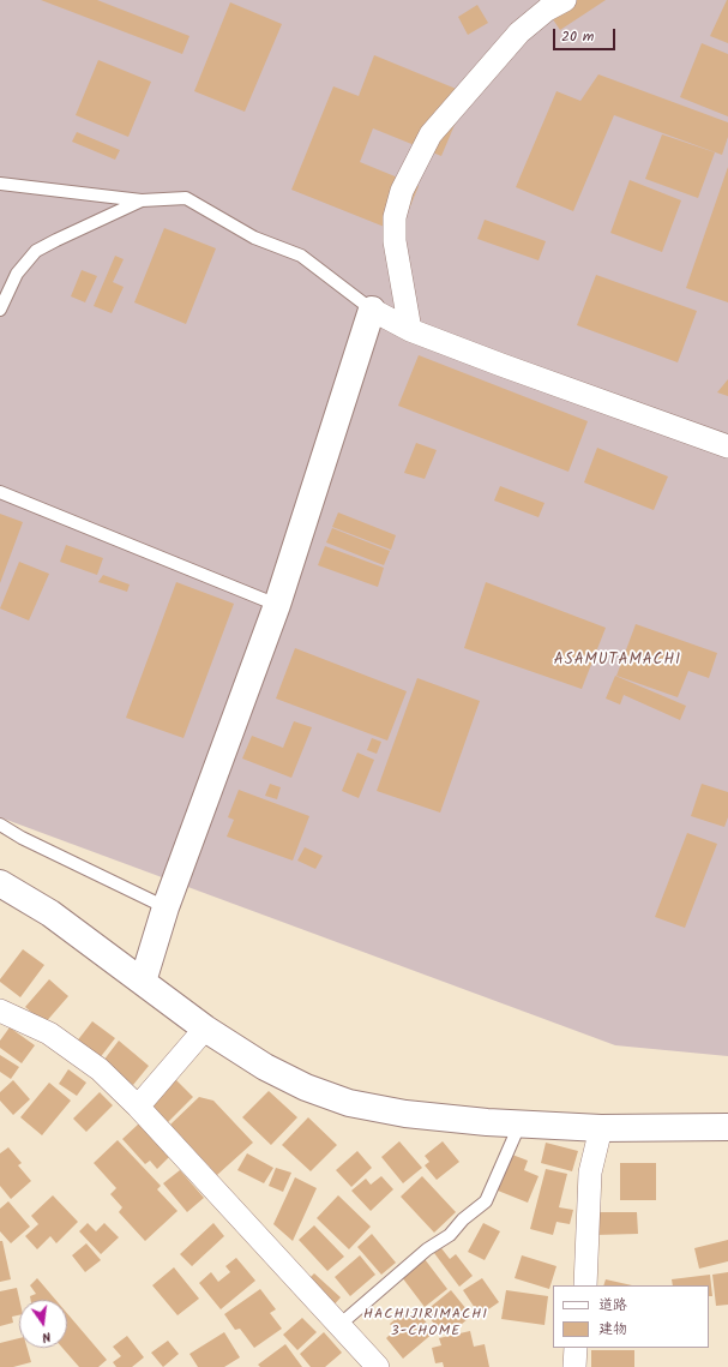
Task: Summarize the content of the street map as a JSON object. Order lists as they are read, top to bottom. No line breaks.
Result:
{"districts":["ASAMUTAMACHI","HACHIJIRIMACHI 3-CHOME"],"legend":["道路","建物"],"scale_bar":"20 m","north":"bottom"}
